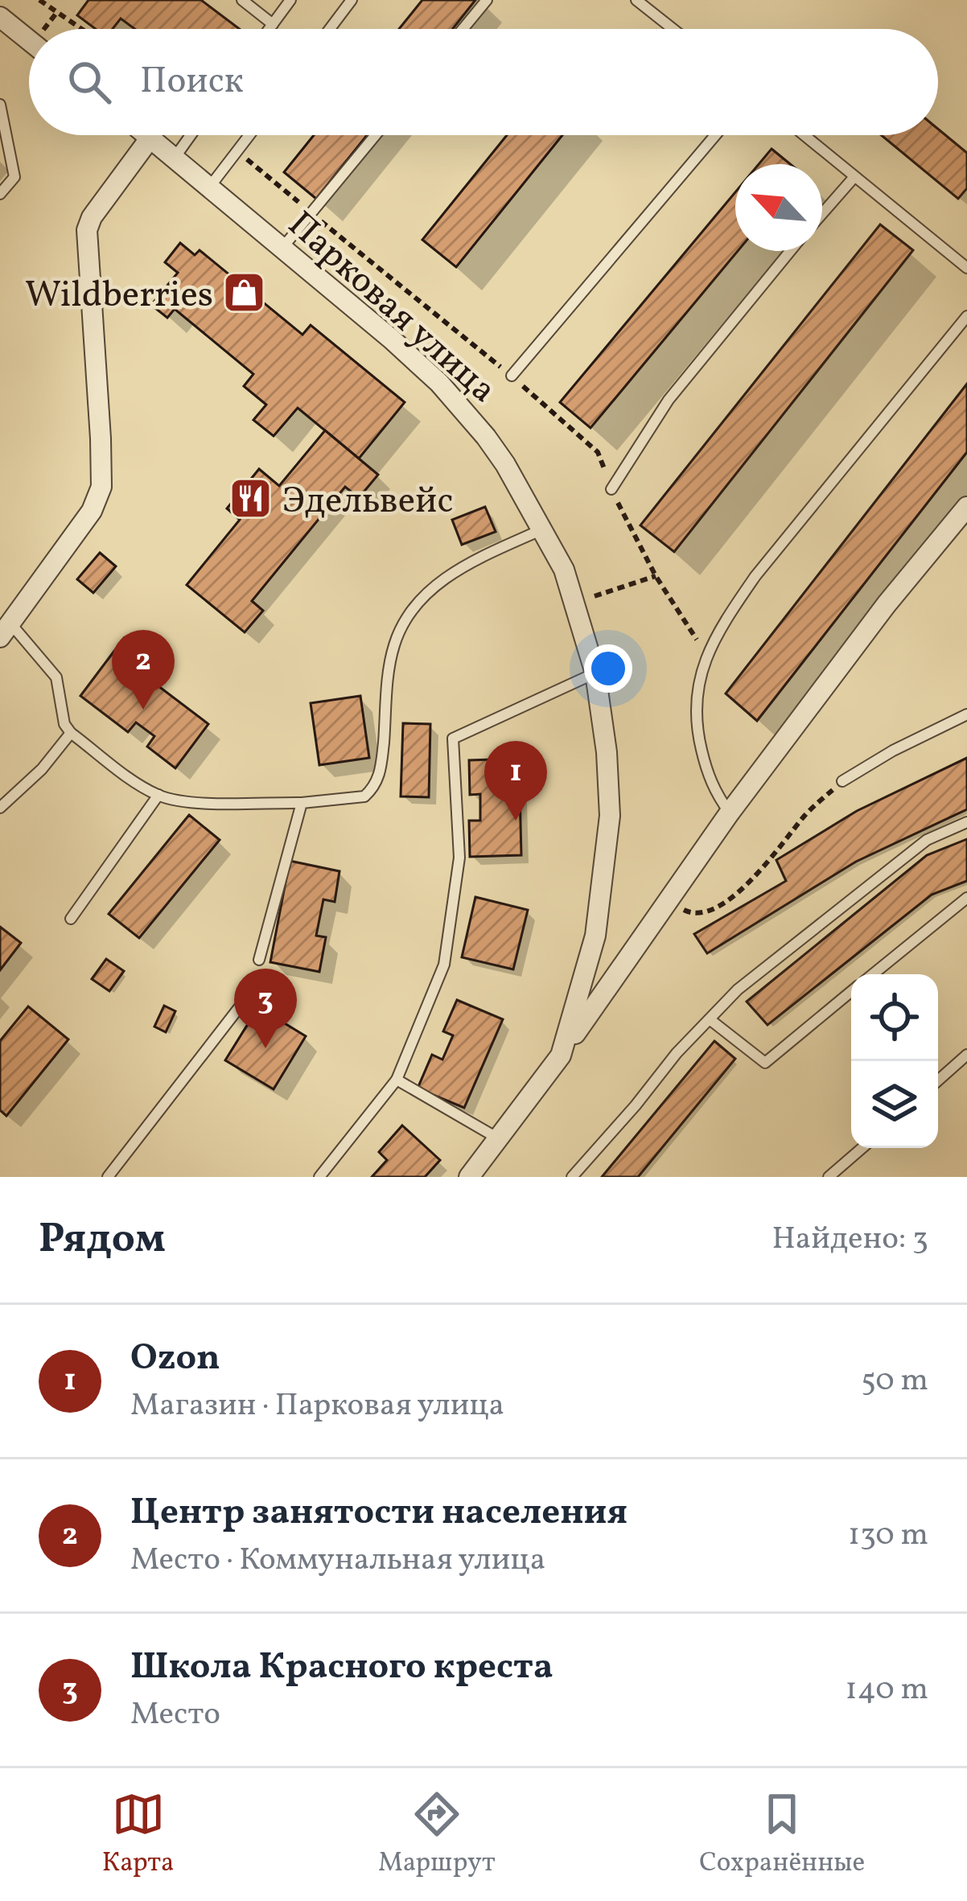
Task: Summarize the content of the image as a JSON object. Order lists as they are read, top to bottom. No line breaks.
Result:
{"streets":{"street":["Парковая улица"]},"places":{"shop":["Wildberries"],"restaurant":["Эдельвейс"]},"north":"top left","page":{"search":"Поиск","pins":["2","1","3"],"heading":["Рядом","Найдено: 3"],"list":[{"mark":"1","name":"Ozon","note":"Магазин · Парковая улица","value":"50 m"},{"mark":"2","name":"Центр занятости населения","note":"Место · Коммунальная улица","value":"130 m"},{"mark":"3","name":"Школа Красного креста","note":"Место","value":"140 m"}],"nav":["Карта","Маршрут","Сохранённые"]}}
